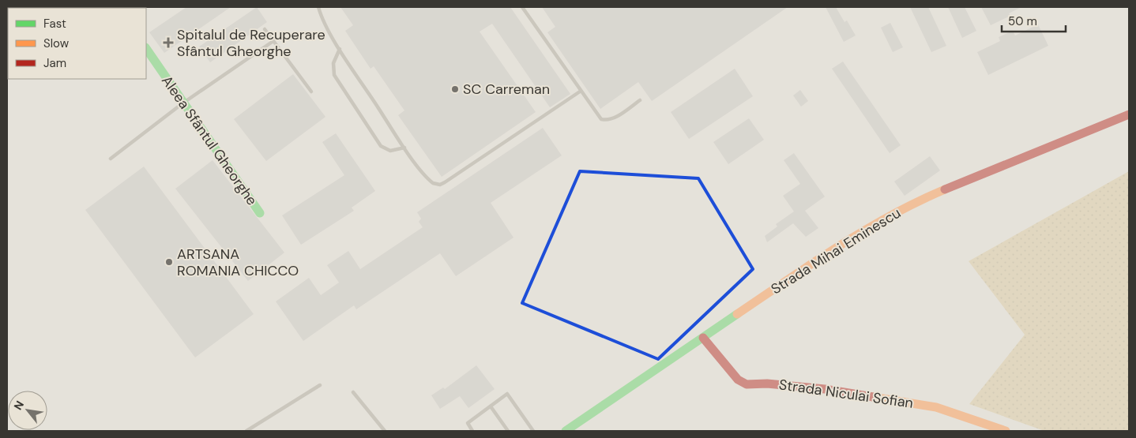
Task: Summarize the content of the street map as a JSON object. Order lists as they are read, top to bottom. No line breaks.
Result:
{"streets":{"street":["Aleea Sfântul Gheorghe","Strada Mihai Eminescu","Strada Niculai Sofian"]},"crossings":[["Strada Mihai Eminescu","Strada Niculai Sofian"]],"places":{"health":["Spitalul de Recuperare Sfântul Gheorghe"],"other":["SC Carreman","ARTSANA ROMANIA CHICCO"]},"legend":["Fast","Slow","Jam"],"scale_bar":"50 m","north":"top left"}
